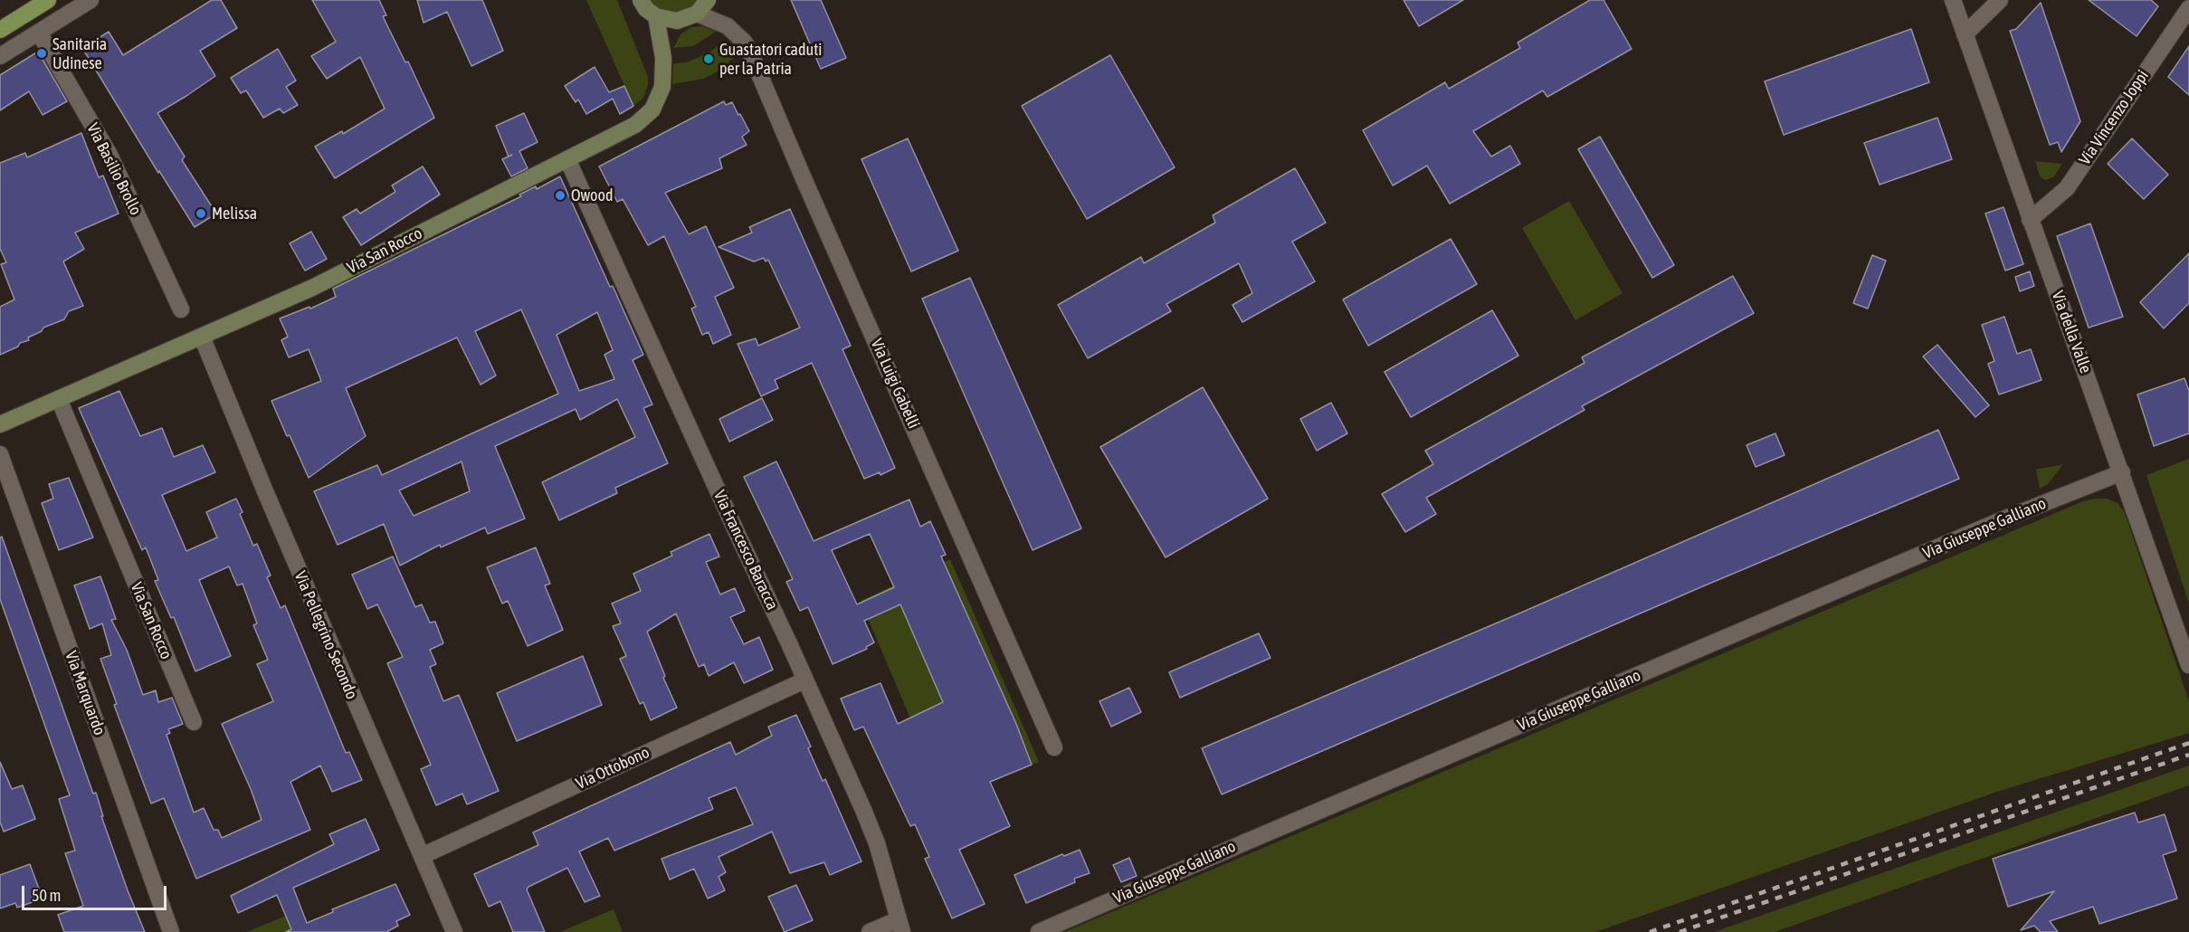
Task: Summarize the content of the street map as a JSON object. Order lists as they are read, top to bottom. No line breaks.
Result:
{"streets":{"street":["Via Vincenzo Joppi","Via Basilio Brollo","Via San Rocco","Via della Valle","Via Luigi Gabelli","Via Giuseppe Galliano","Via Francesco Baracca","Via Pellegrino Secondo","Via Marquardo","Via Ottobono"]},"crossings":[["Via Vincenzo Joppi","Via della Valle"],["Via San Rocco","Via Francesco Baracca"],["Via San Rocco","Via Pellegrino Secondo"],["Via della Valle","Via Giuseppe Galliano"],["Via Francesco Baracca","Via Ottobono"],["Via Pellegrino Secondo","Via Ottobono"]],"places":["Sanitaria Udinese","Guastatori caduti per la Patria","Owood","Melissa"],"scale_bar":"50 m"}
